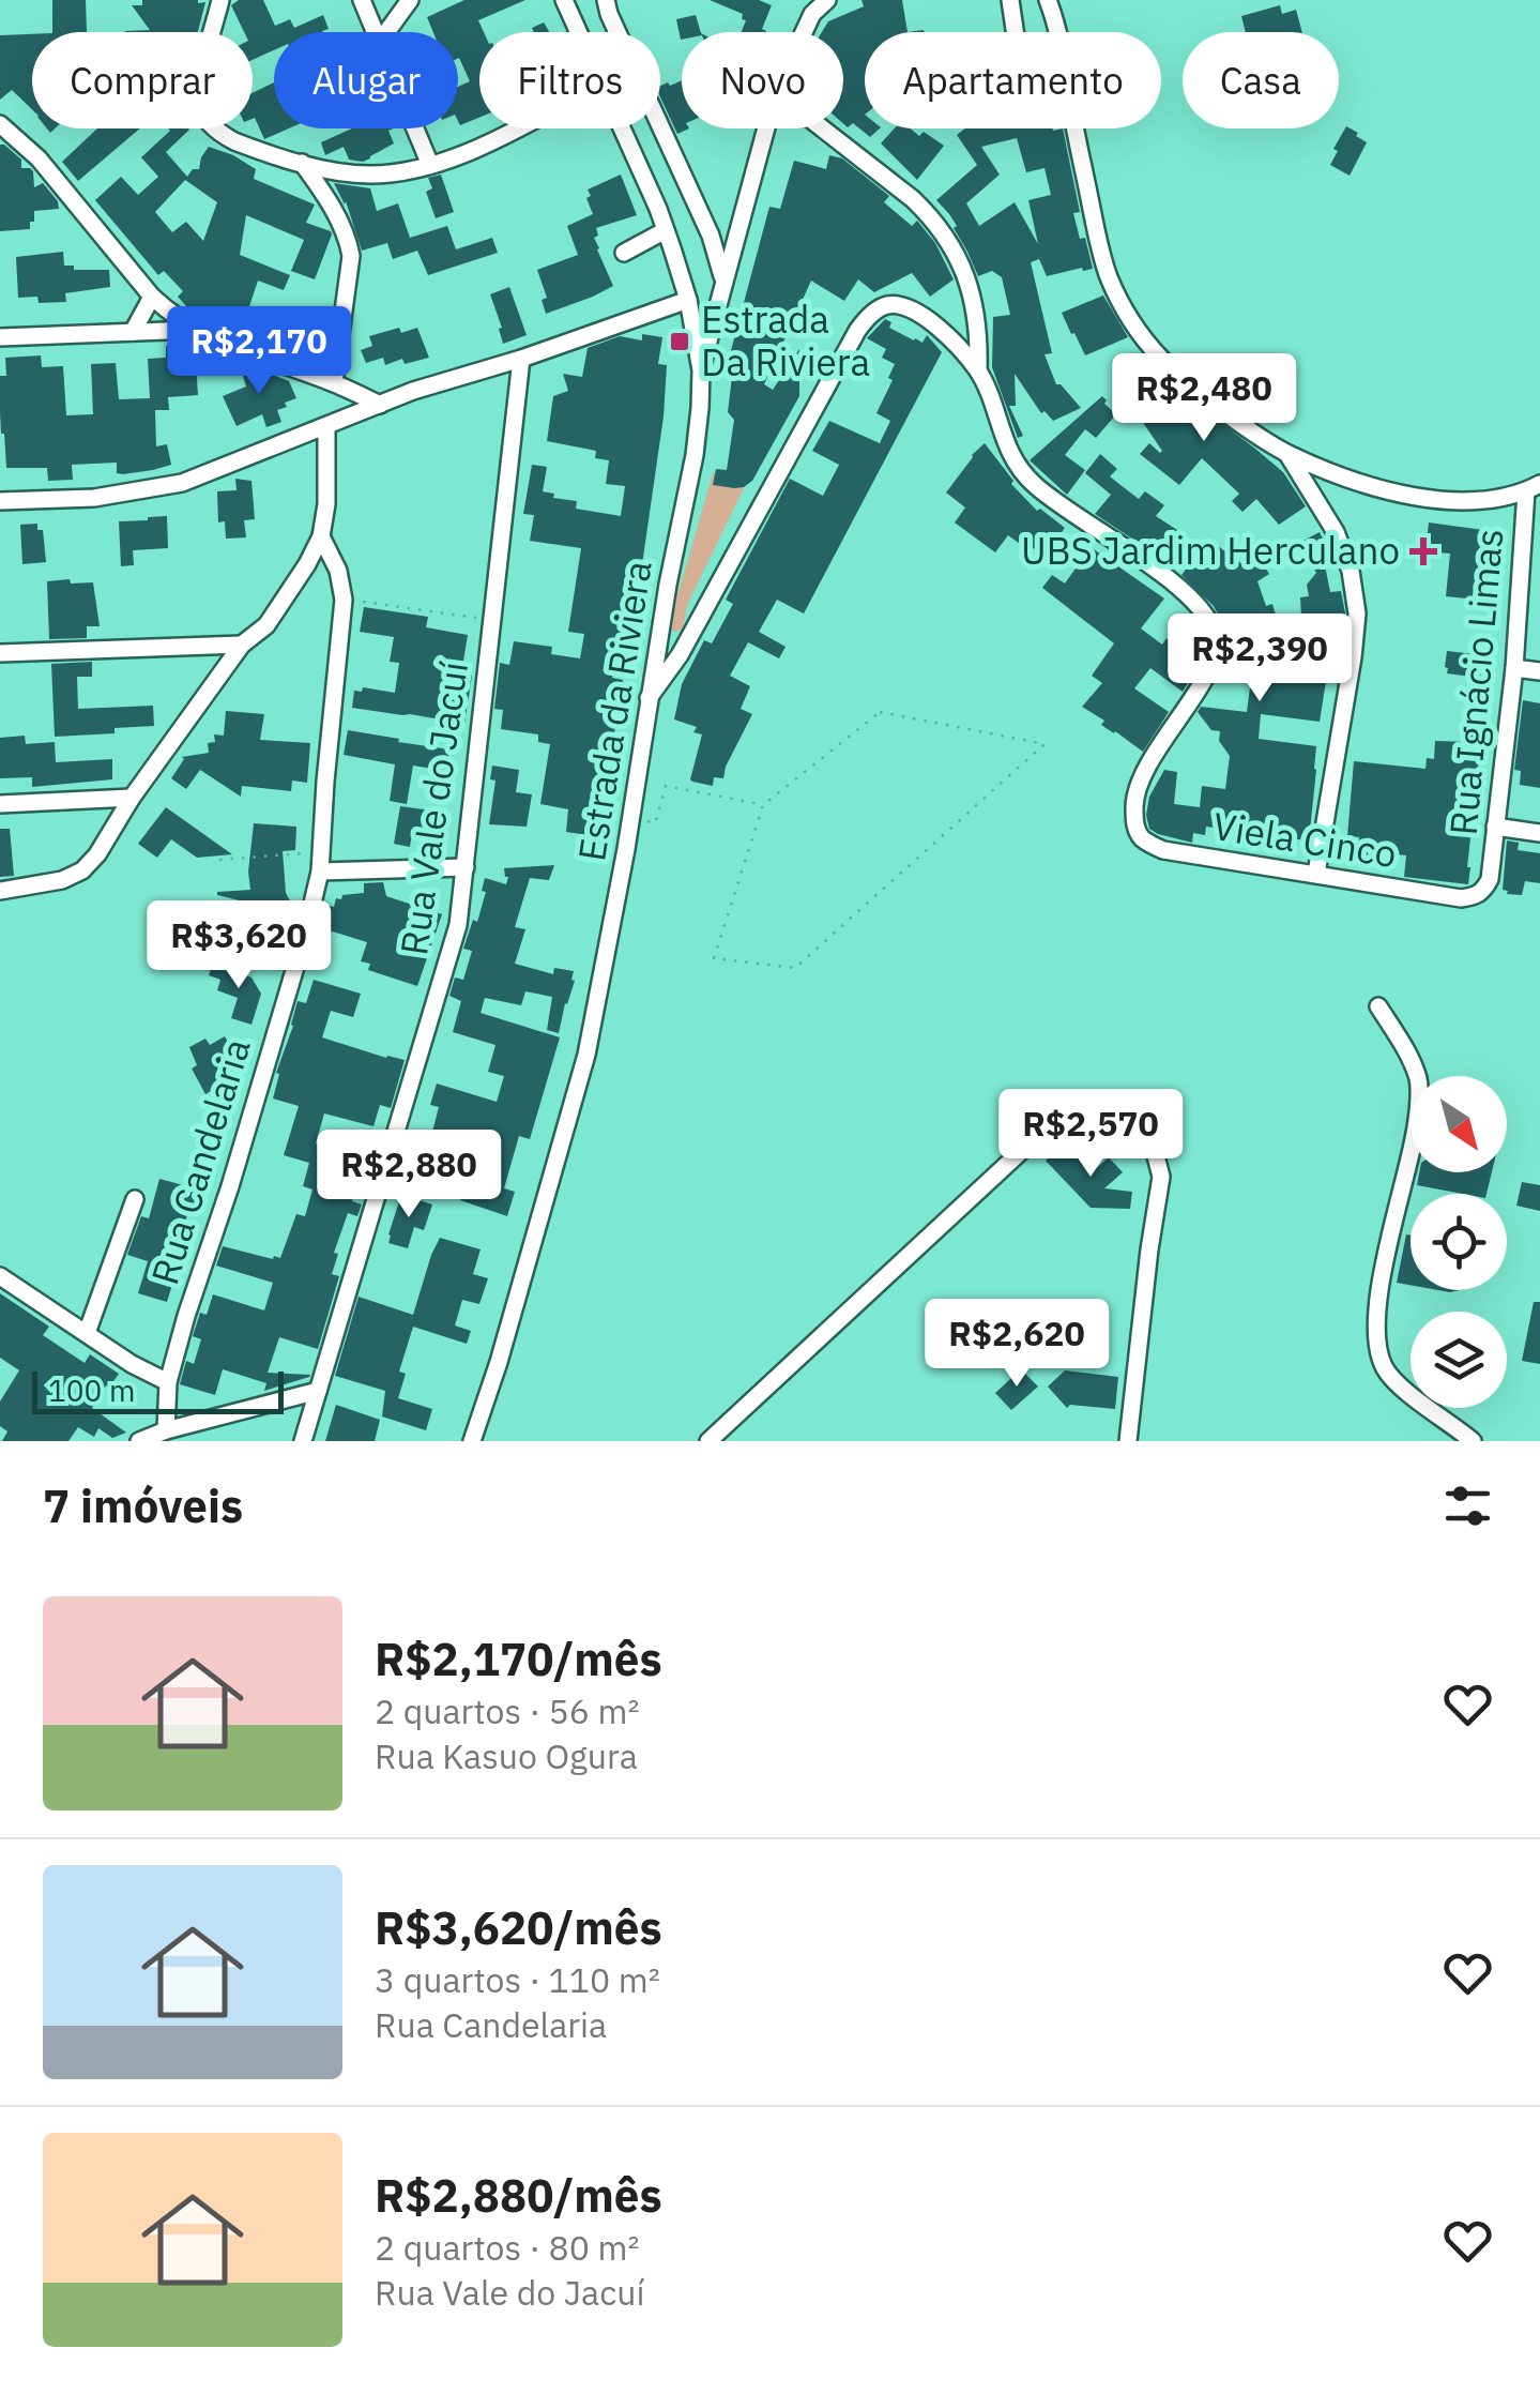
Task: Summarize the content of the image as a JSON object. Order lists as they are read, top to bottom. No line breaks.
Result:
{"streets":{"street":["Rua Ignácio Limas","Estrada da Riviera","Rua Vale do Jacuí","Viela Cinco","Rua Candelaria"]},"crossings":[["Rua Ignácio Limas","Viela Cinco"]],"places":{"transit":["Estrada Da Riviera"],"health":["UBS Jardim Herculano"]},"scale_bar":"100 m","north":"bottom right","page":{"chip":["Comprar","Alugar","Filtros","Novo","Apartamento","Casa"],"price":["R$2,170","R$2,480","R$2,390","R$3,620","R$2,570","R$2,880","R$2,620"],"scale":"100 m","heading":"7 imóveis","list":[{"name":"R$2,170/mês","note":"2 quartos · 56 m² · Rua Kasuo Ogura"},{"name":"R$3,620/mês","note":"3 quartos · 110 m² · Rua Candelaria"},{"name":"R$2,880/mês","note":"2 quartos · 80 m² · Rua Vale do Jacuí"}]}}
